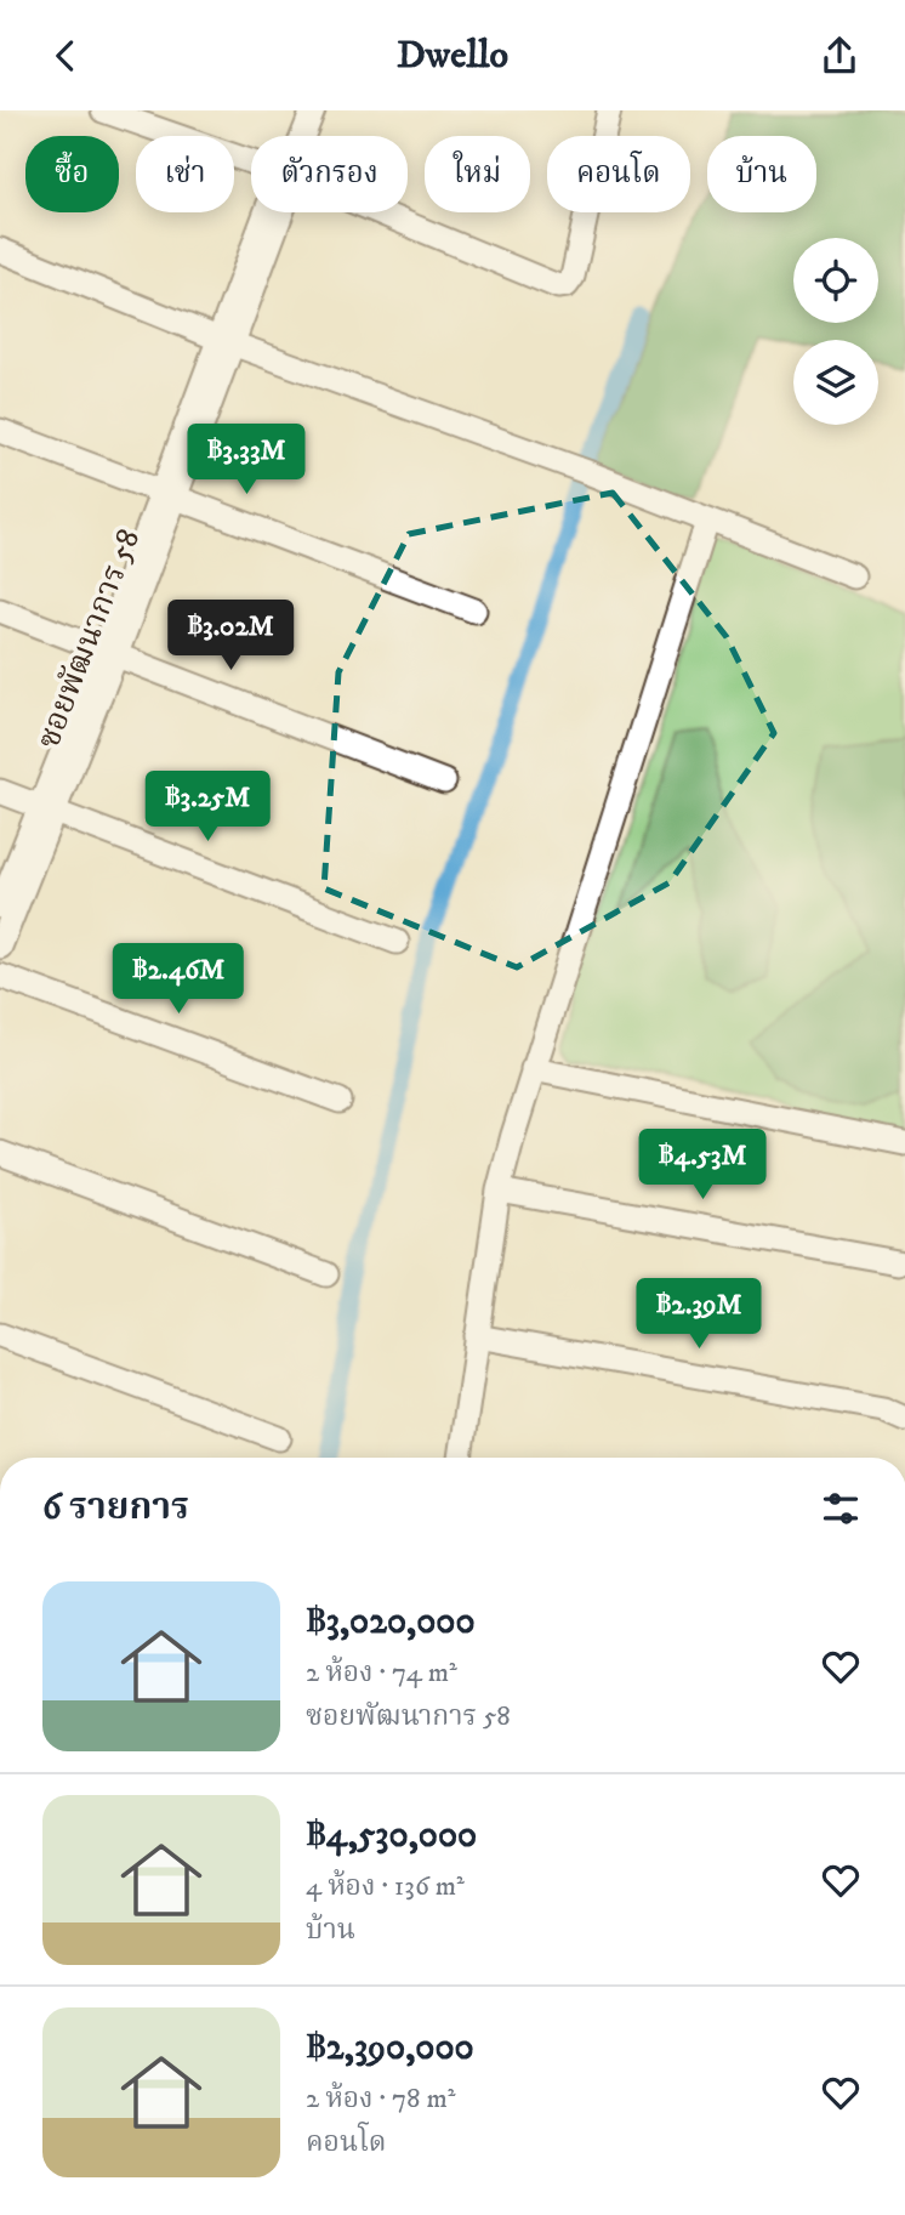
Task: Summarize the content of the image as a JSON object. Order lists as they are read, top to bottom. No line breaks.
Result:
{"streets":{"street":["ซอยพัฒนาการ 58"]},"page":{"header":"Dwello","chip":["ซื้อ","เช่า","ตัวกรอง","ใหม่","คอนโด","บ้าน"],"price":["฿3.33M","฿3.02M","฿3.25M","฿2.46M","฿4.53M","฿2.39M"],"heading":"6 รายการ","list":[{"name":"฿3,020,000","note":"2 ห้อง · 74 m² · ซอยพัฒนาการ 58"},{"name":"฿4,530,000","note":"4 ห้อง · 136 m² · บ้าน"},{"name":"฿2,390,000","note":"2 ห้อง · 78 m² · คอนโด"}]}}
